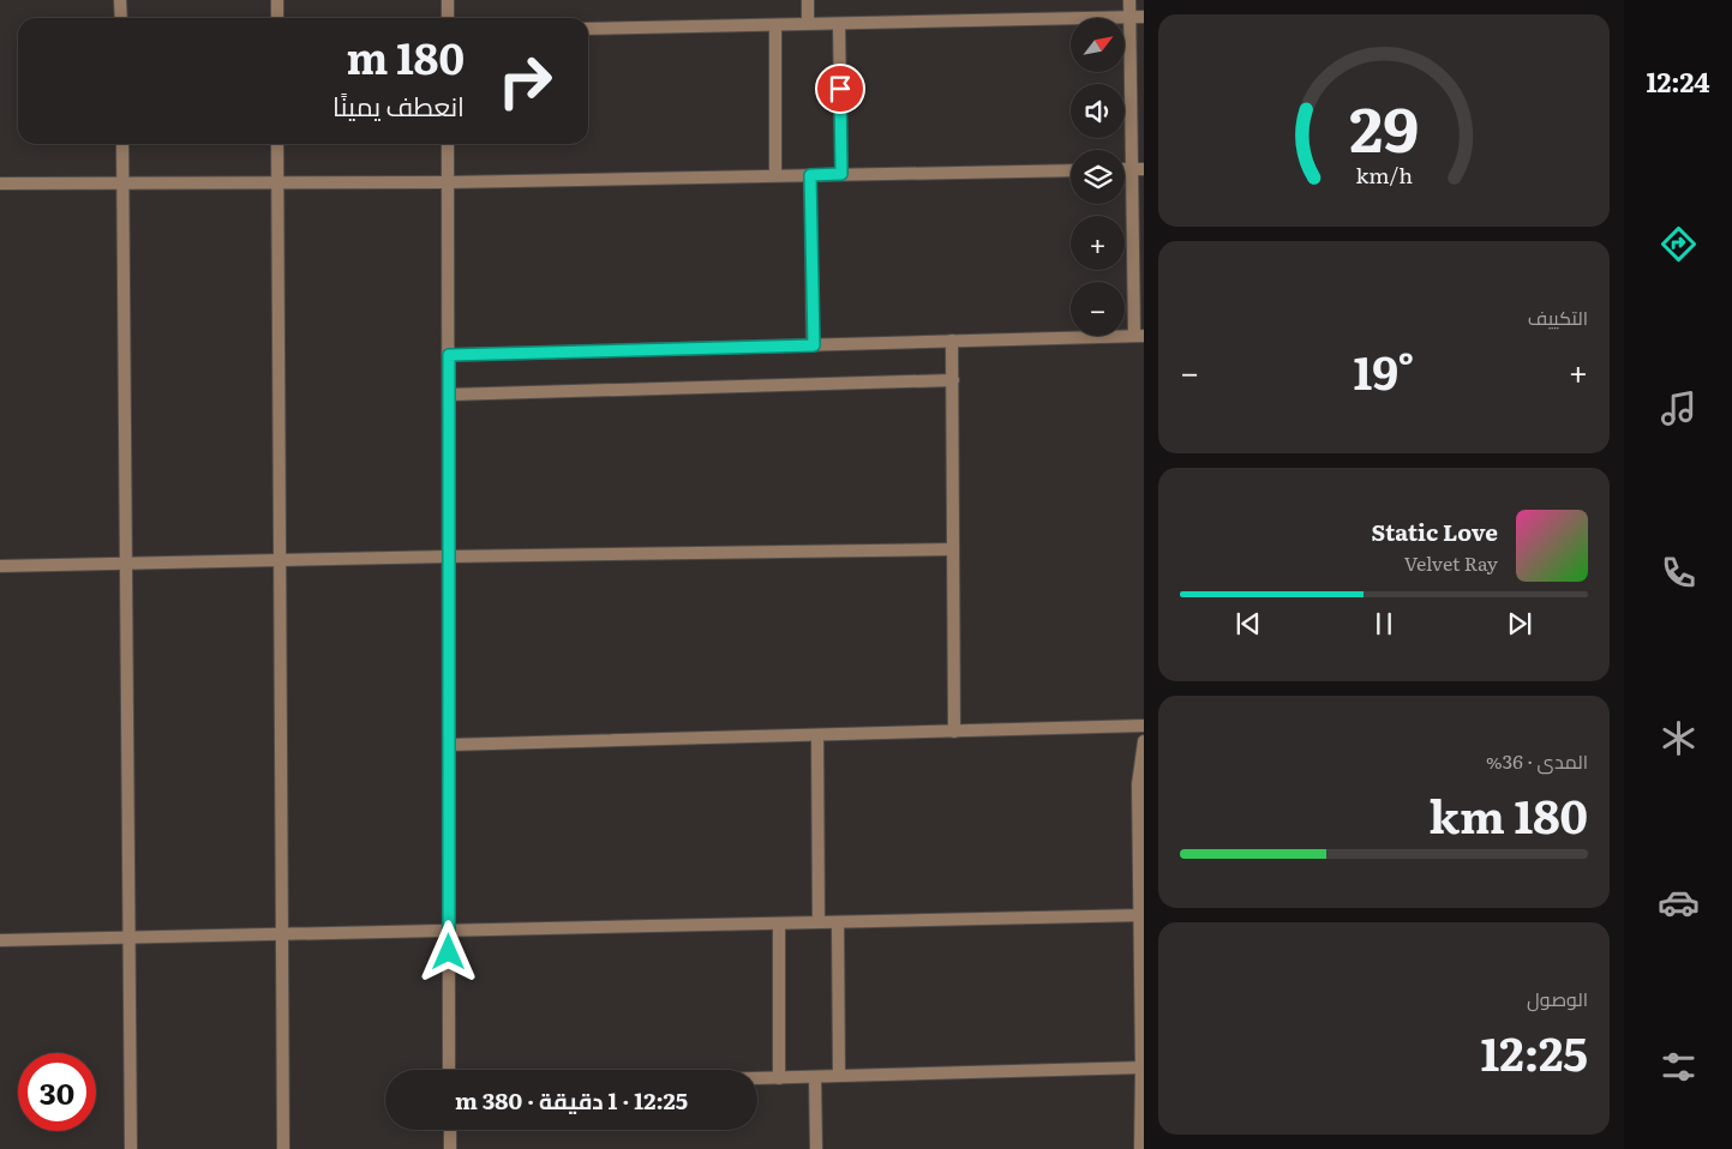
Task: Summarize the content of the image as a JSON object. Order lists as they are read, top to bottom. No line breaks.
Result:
{"north":"top right","page":{"tabs":"12:24","map_buttons":["+","−"],"turn":["180 m","انعطف يمينًا"],"tile":["التكييف",["المدى · 36%","180 km"],["الوصول","12:25"]],"heat":["−","19°","+"],"song":["Static Love","Velvet Ray"],"limit":"30","trip":"12:25 · 1 دقيقة · 380 m","gauge":["29","km/h"]}}
